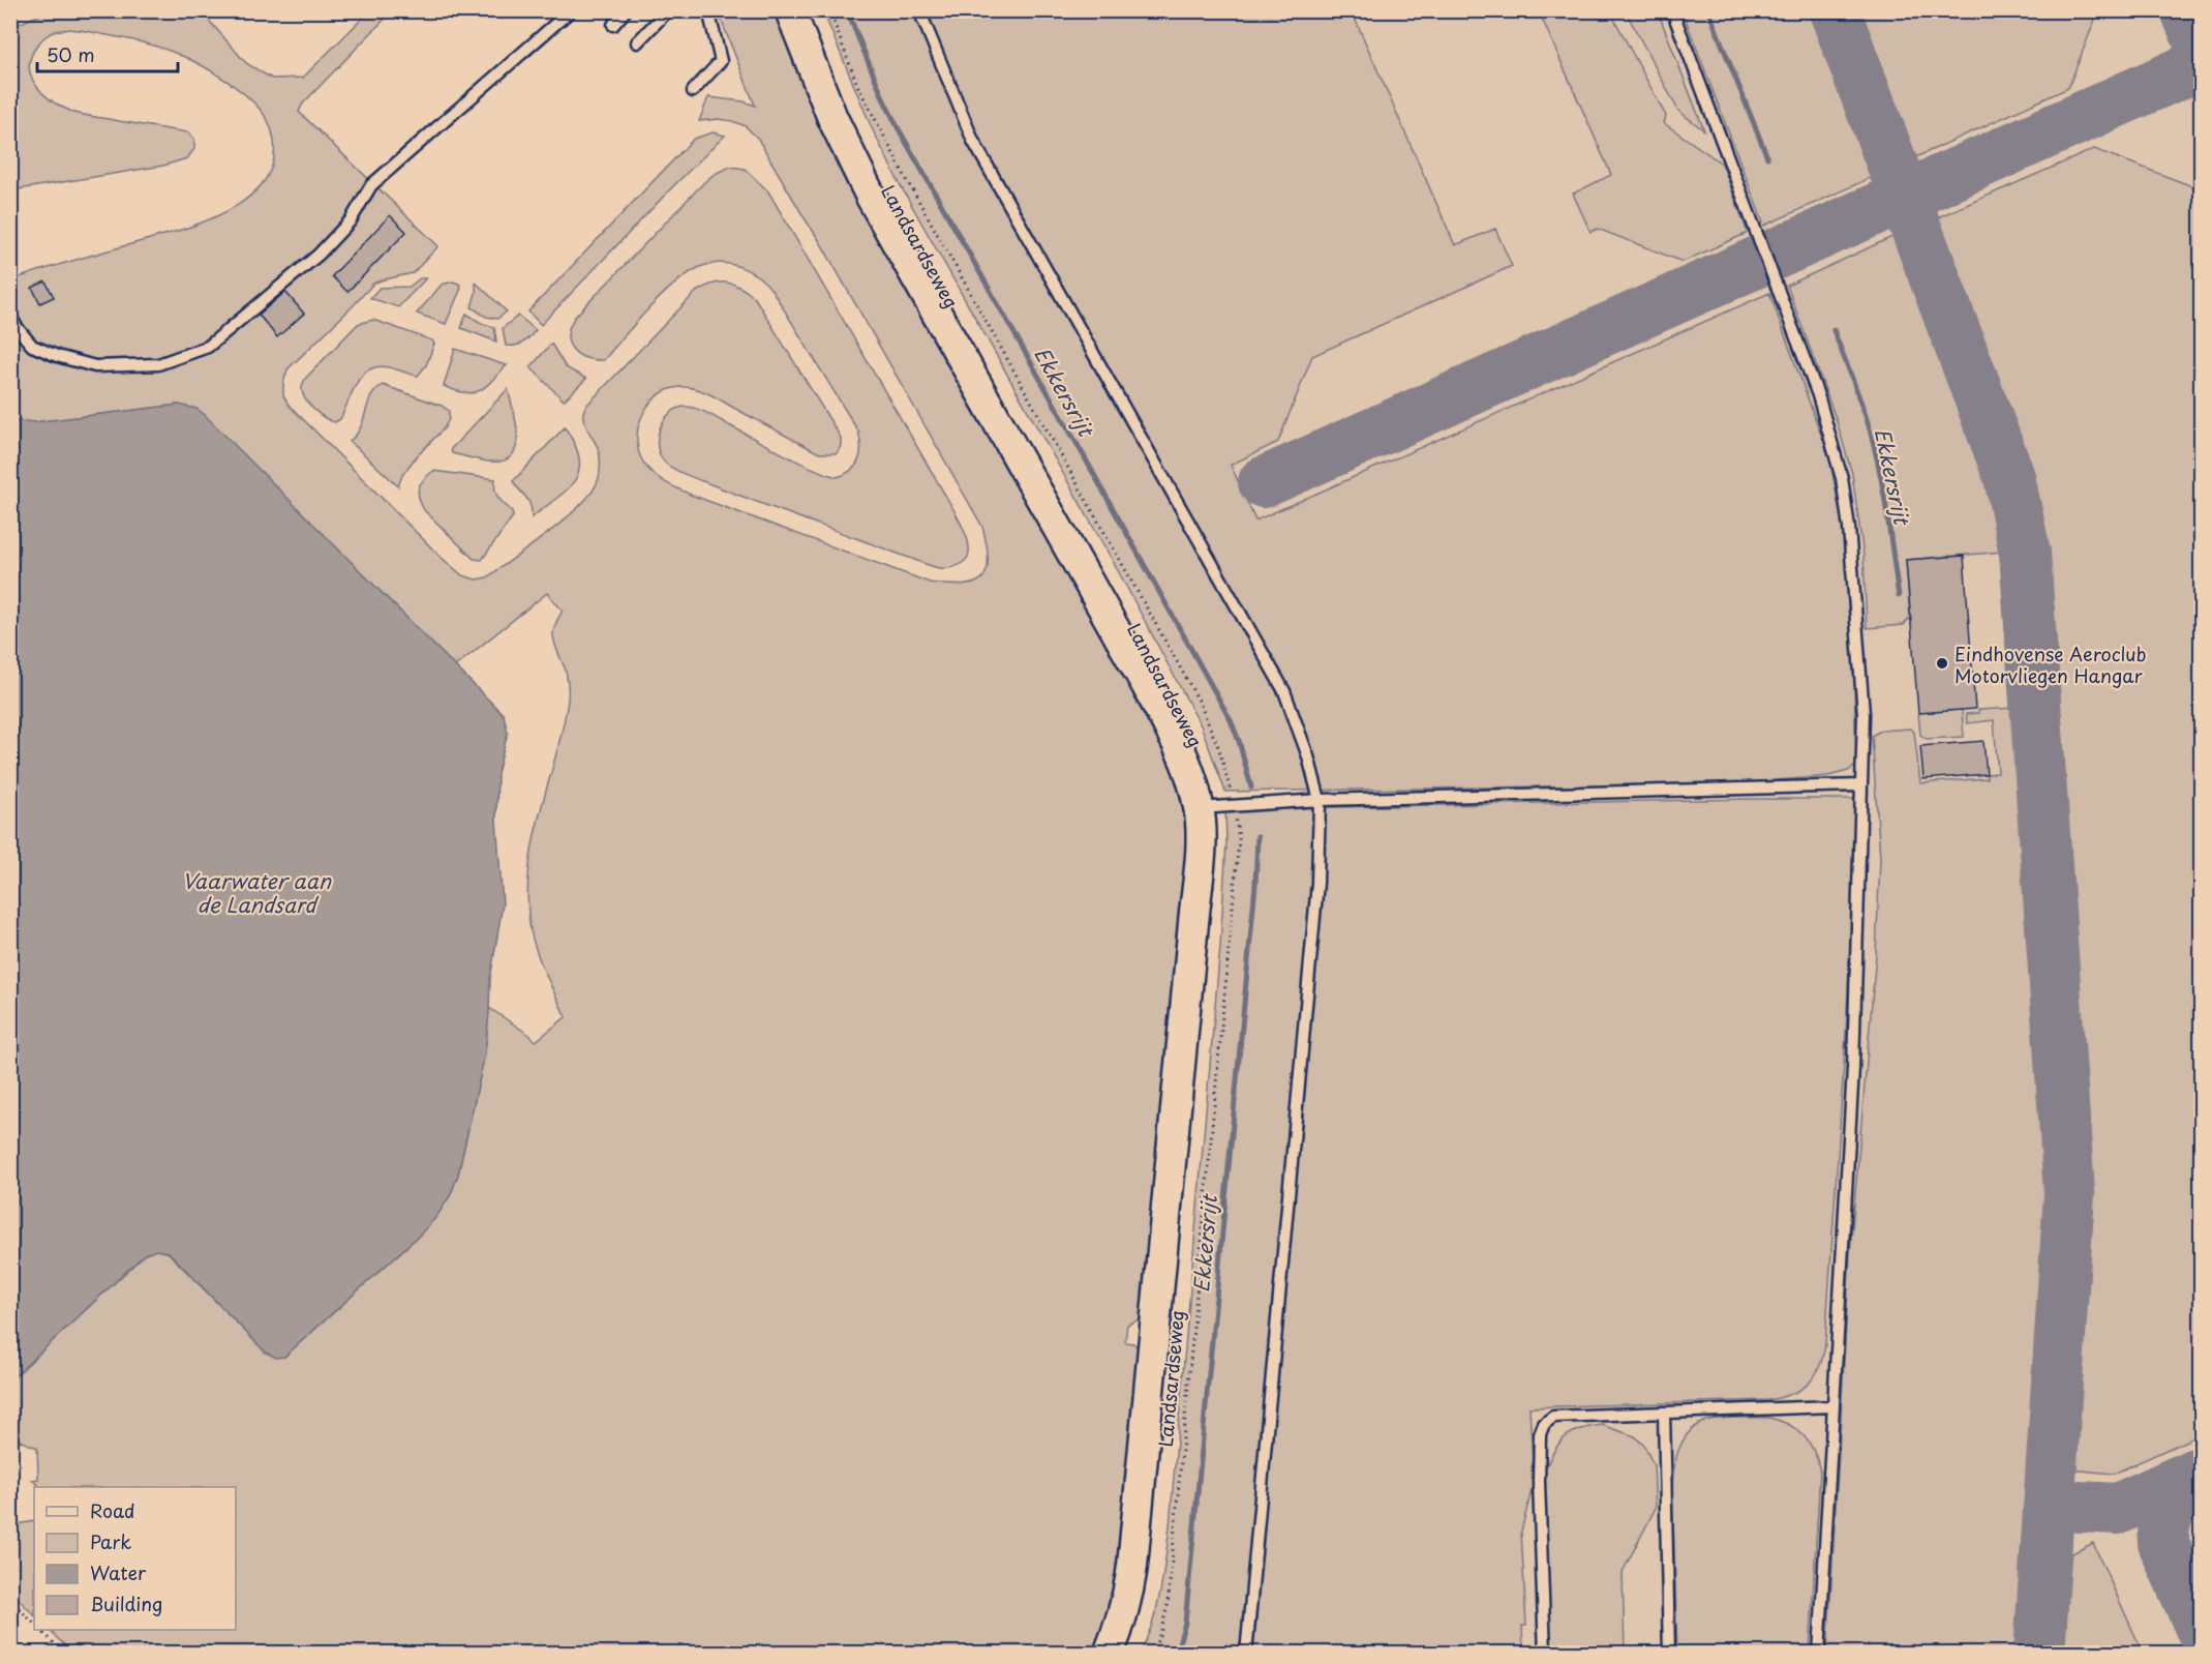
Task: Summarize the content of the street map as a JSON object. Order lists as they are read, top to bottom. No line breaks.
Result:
{"streets":{"street":["Landsardseweg"]},"water":["Ekkersrijt","Vaarwater aan de Landsard"],"places":["Eindhovense Aeroclub Motorvliegen Hangar"],"legend":["Road","Park","Water","Building"],"scale_bar":"50 m"}
